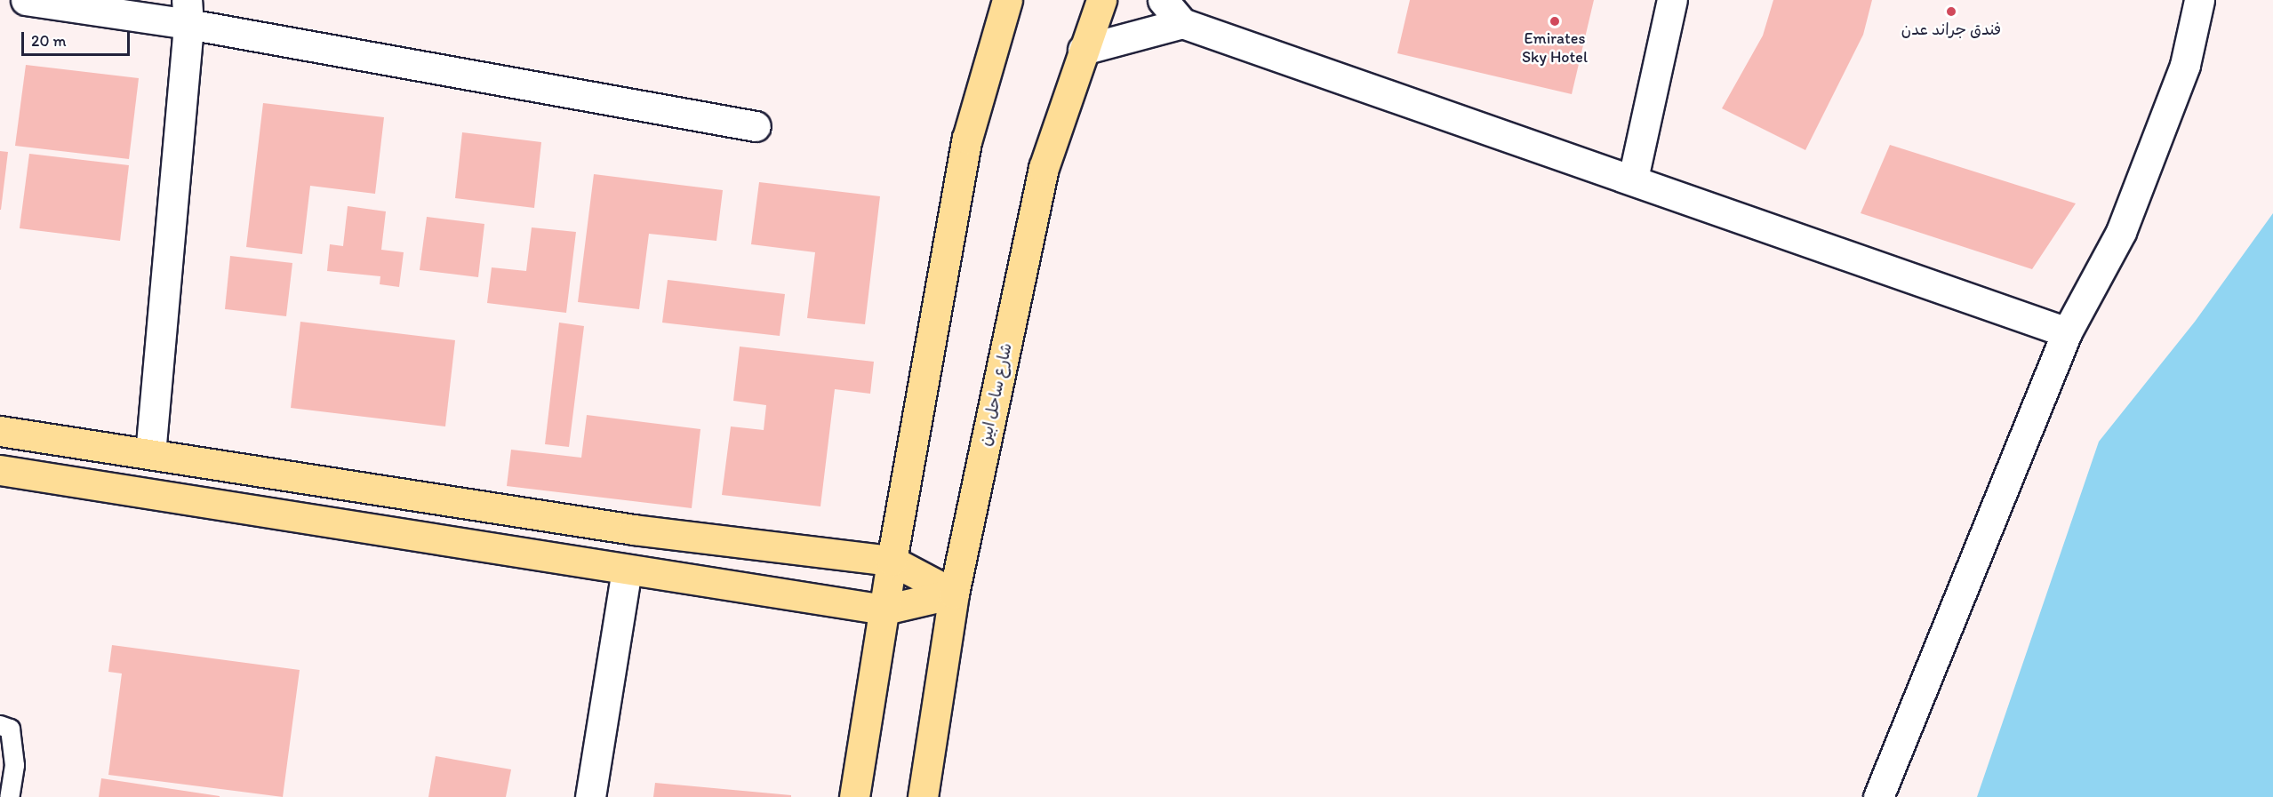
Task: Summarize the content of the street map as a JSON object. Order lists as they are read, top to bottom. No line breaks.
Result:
{"streets":{"main road":["شارع ساحل ابين"]},"places":["فندق جراند عدن","Emirates Sky Hotel"],"scale_bar":"20 m"}
